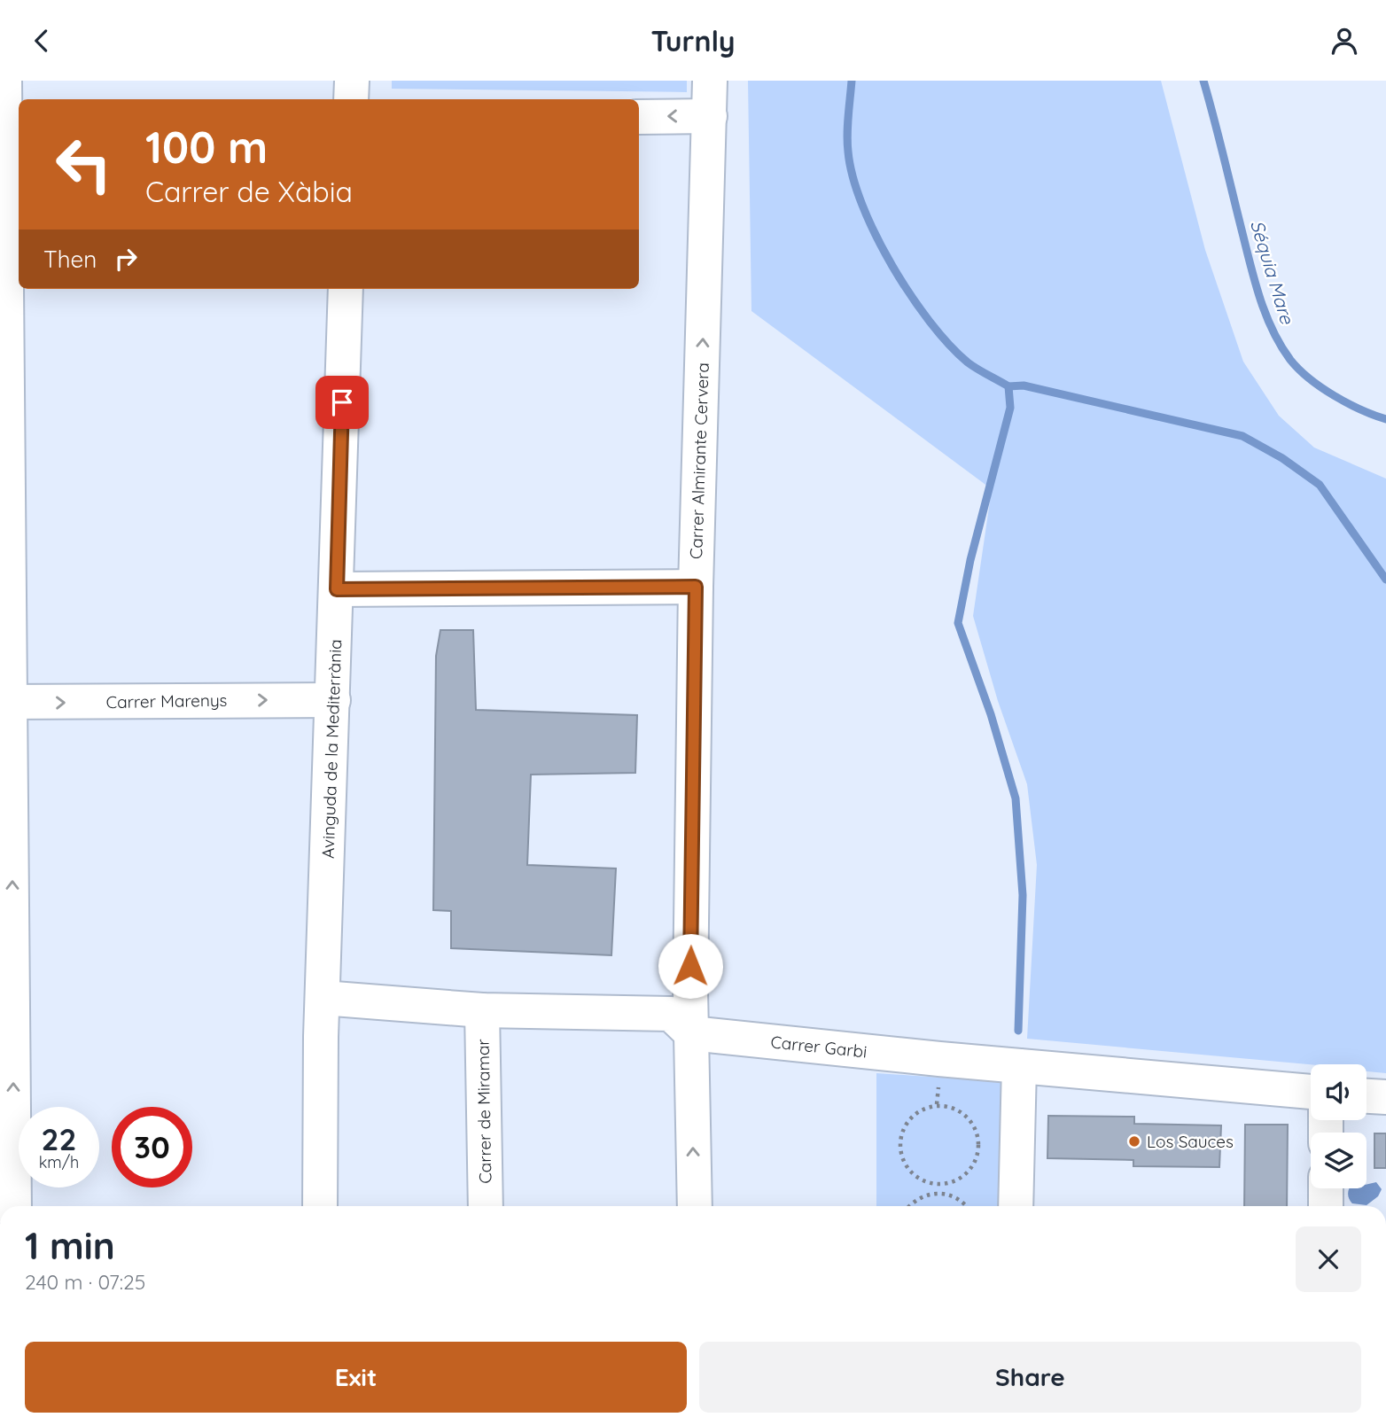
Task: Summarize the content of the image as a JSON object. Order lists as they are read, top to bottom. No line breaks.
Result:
{"streets":{"street":["Carrer Almirante Cervera","Carrer Marenys","Avinguda de la Mediterrània","Carrer Garbi","Carrer de Miramar"]},"crossings":[["Carrer Almirante Cervera","Carrer Garbi"],["Carrer Marenys","Avinguda de la Mediterrània"]],"one_way":["Carrer Almirante Cervera","Carrer Marenys"],"water":["Séquia Mare"],"places":["Los Sauces"],"page":{"header":"Turnly","turn":["100 m","Carrer de Xàbia"],"then":"Then","speed":"22 km/h","limit":"30","heading":["1 min","240 m · 07:25"],"buttons":["Exit","Share"]}}
